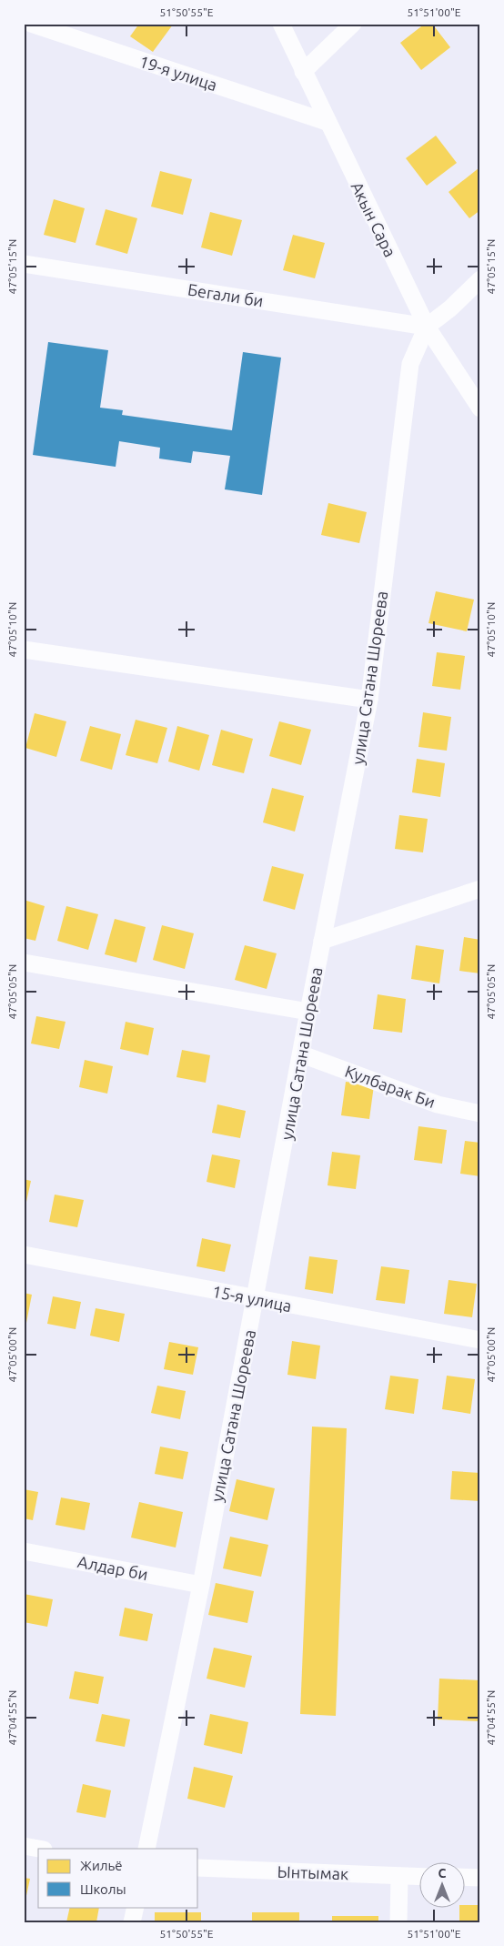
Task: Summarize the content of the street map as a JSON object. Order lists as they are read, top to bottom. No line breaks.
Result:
{"streets":{"street":["19-я улица","Акын Сара","Бегали би","улица Сатана Шореева","Кулбарак Би","15-я улица","Алдар би","Ынтымак"]},"crossings":[["19-я улица","Акын Сара"],["Акын Сара","Бегали би"],["Акын Сара","улица Сатана Шореева"],["Бегали би","улица Сатана Шореева"],["улица Сатана Шореева","Кулбарак Би"],["улица Сатана Шореева","15-я улица"],["улица Сатана Шореева","Алдар би"]],"legend":["Жильё","Школы"],"north":"top","coordinates":["51°50'55\"E","51°51'00\"E","47°05'15\"N","47°05'10\"N","47°05'05\"N","47°05'00\"N","47°04'55\"N"]}
